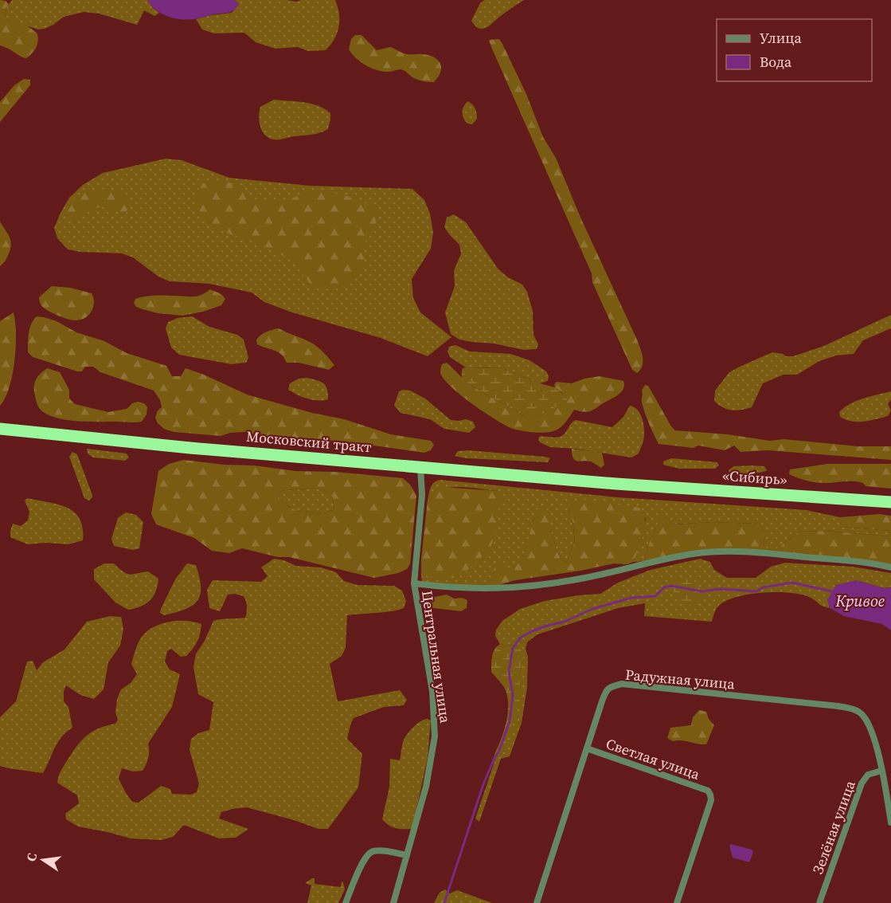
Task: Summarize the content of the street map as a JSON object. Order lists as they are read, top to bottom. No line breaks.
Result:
{"streets":{"highway":["Московский тракт","«Сибирь»"],"street":["Центральная улица","Радужная улица","Светлая улица","Зелёная улица"]},"crossings":[["Московский тракт","«Сибирь»"],["Московский тракт","Центральная улица"],["Радужная улица","Светлая улица"],["Радужная улица","Зелёная улица"]],"water":["Кривое"],"legend":["Улица","Вода"],"north":"left"}
